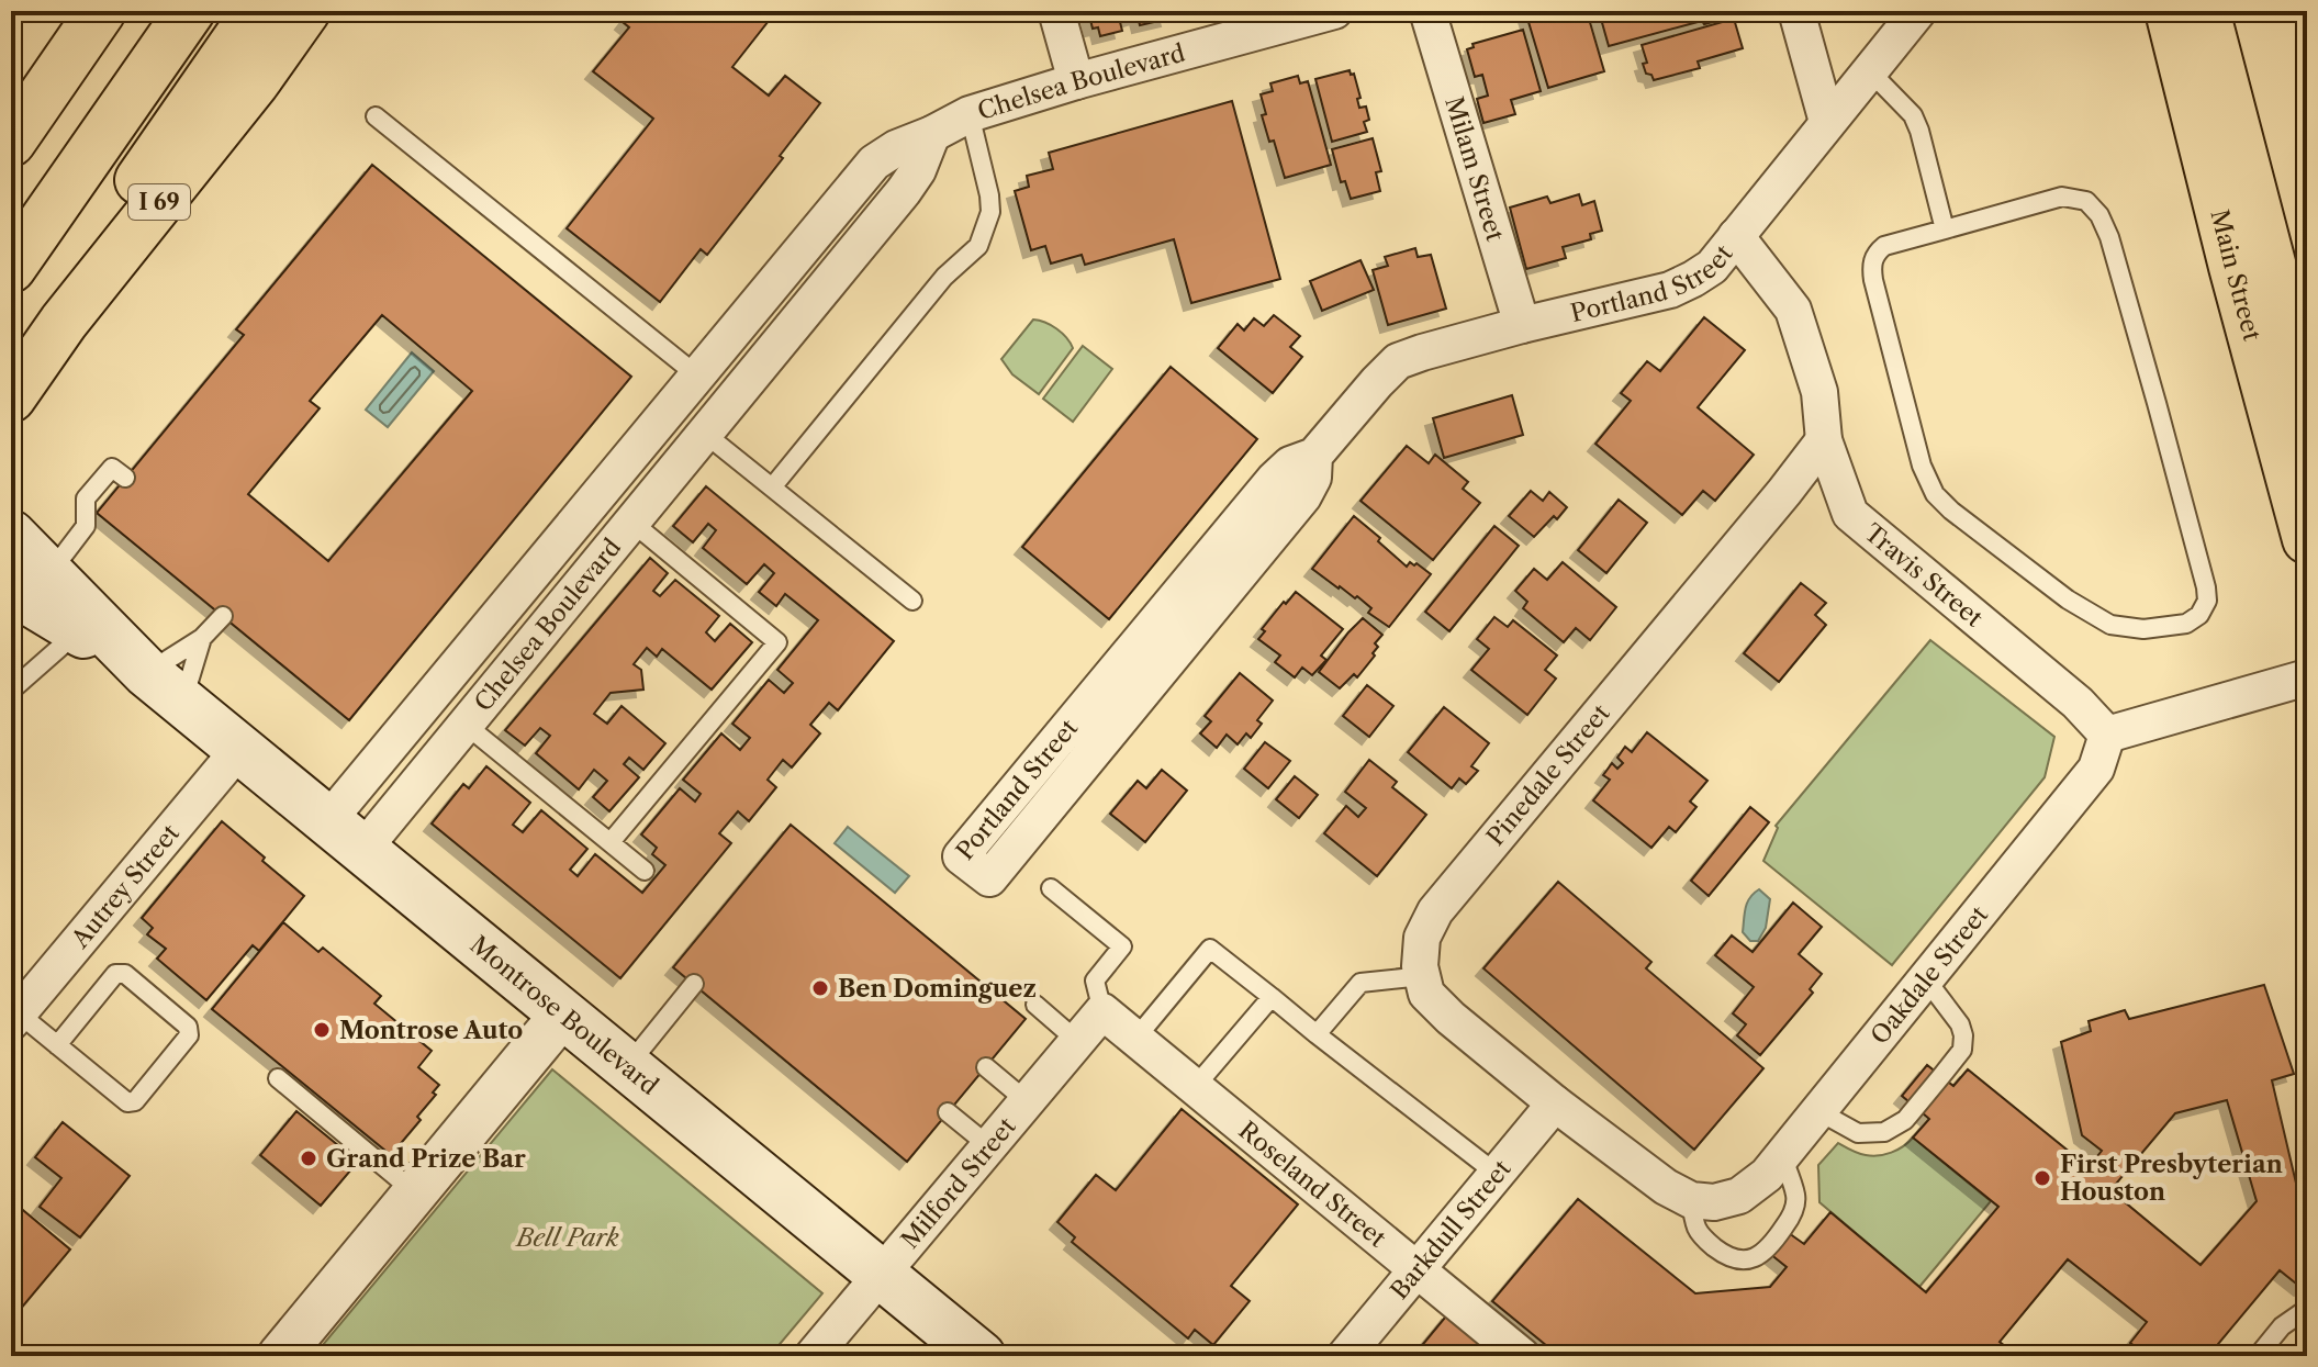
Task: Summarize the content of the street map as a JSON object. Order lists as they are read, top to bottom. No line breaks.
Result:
{"streets":{"main road":["I 69","Main Street","Montrose Boulevard"],"street":["Chelsea Boulevard","Milam Street","Portland Street","Travis Street","Pinedale Street","Autrey Street","Oakdale Street","Milford Street","Roseland Street","Barkdull Street"]},"crossings":[["Chelsea Boulevard","Montrose Boulevard"],["Milam Street","Portland Street"],["Portland Street","Travis Street"],["Travis Street","Pinedale Street"],["Travis Street","Oakdale Street"],["Autrey Street","Montrose Boulevard"],["Montrose Boulevard","Milford Street"],["Milford Street","Roseland Street"],["Roseland Street","Barkdull Street"]],"parks":["Bell Park"],"places":["Ben Dominguez","Montrose Auto","Grand Prize Bar","First Presbyterian Houston"]}
